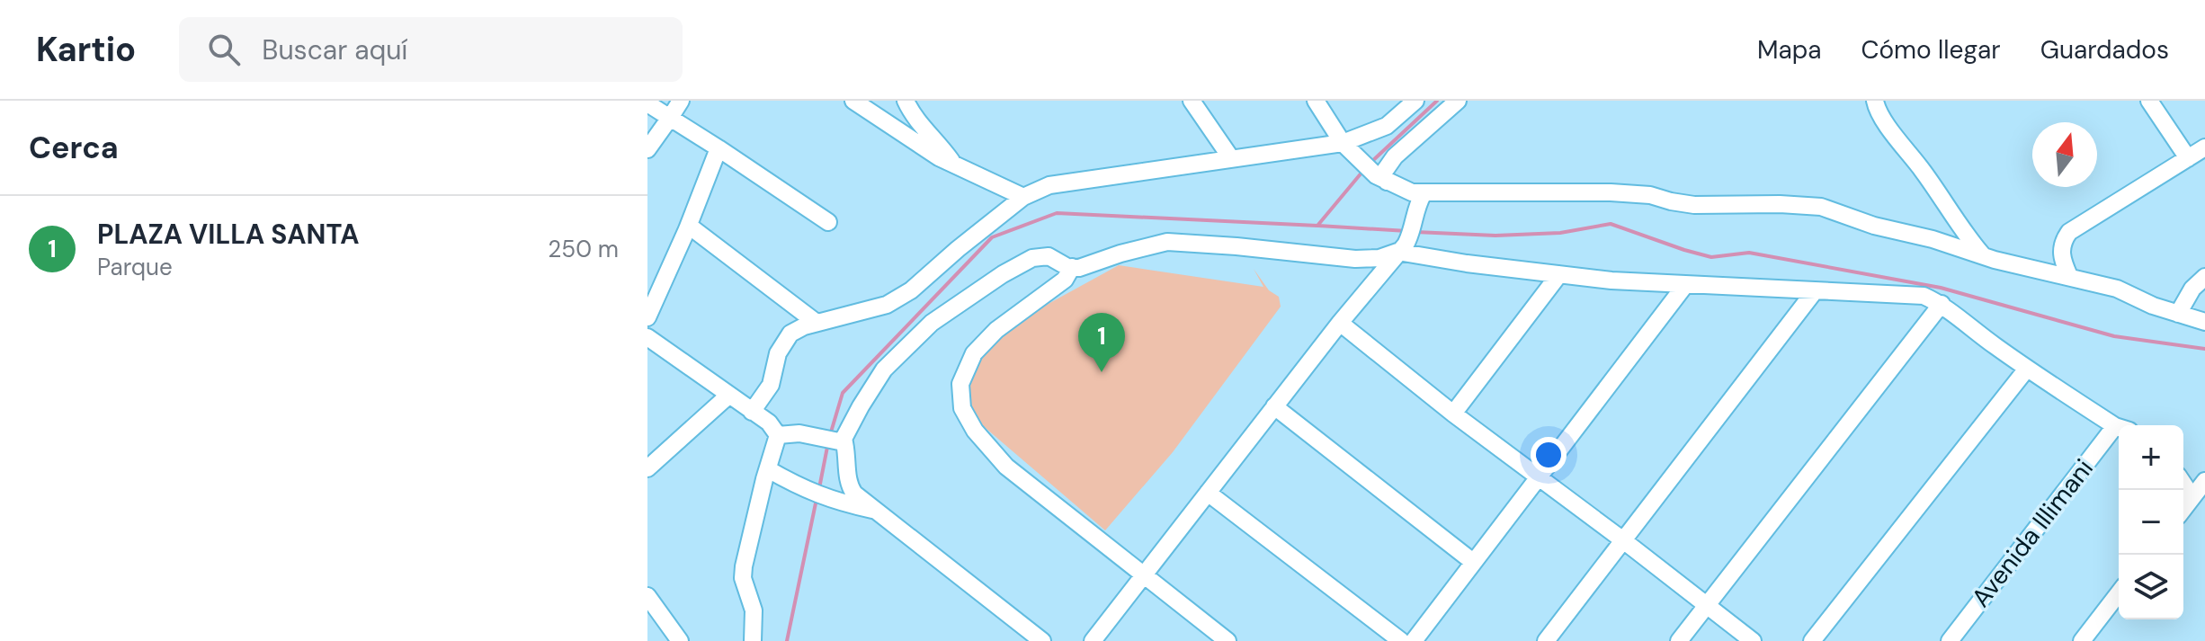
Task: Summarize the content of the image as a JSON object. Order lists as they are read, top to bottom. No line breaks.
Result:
{"streets":{"street":["Avenida Illimani"]},"north":"top","page":{"header":"Kartio","search":"Buscar aquí","nav":["Mapa","Cómo llegar","Guardados"],"heading":"Cerca","list":[{"mark":"1","name":"PLAZA VILLA SANTA","note":"Parque","value":"250 m"}],"pins":"1","map_buttons":["+","−"]}}
